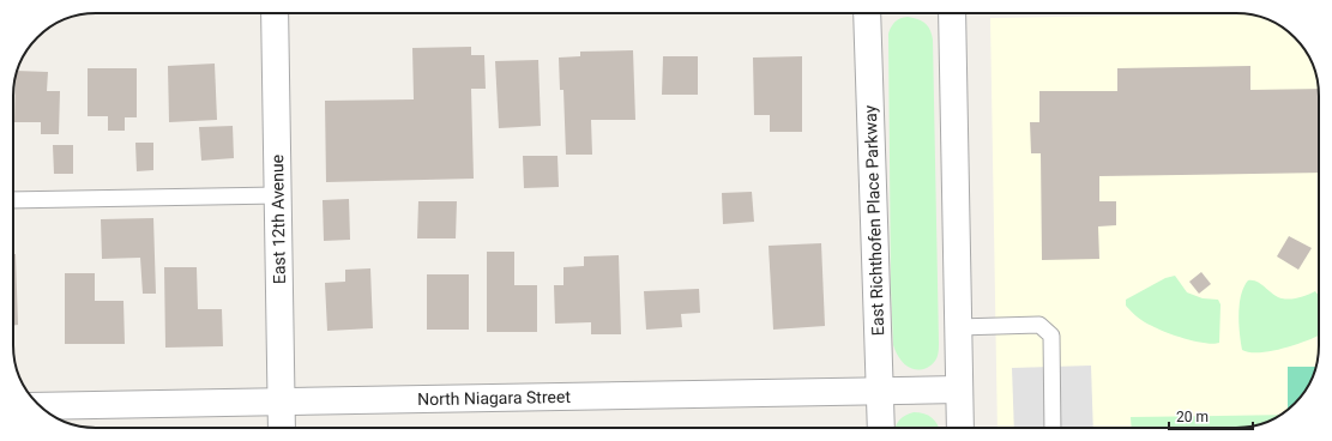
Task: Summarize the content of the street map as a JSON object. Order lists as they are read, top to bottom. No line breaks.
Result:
{"streets":{"street":["East 12th Avenue","East Richthofen Place Parkway","North Niagara Street"]},"crossings":[["East 12th Avenue","North Niagara Street"],["East Richthofen Place Parkway","North Niagara Street"]],"scale_bar":"20 m"}
